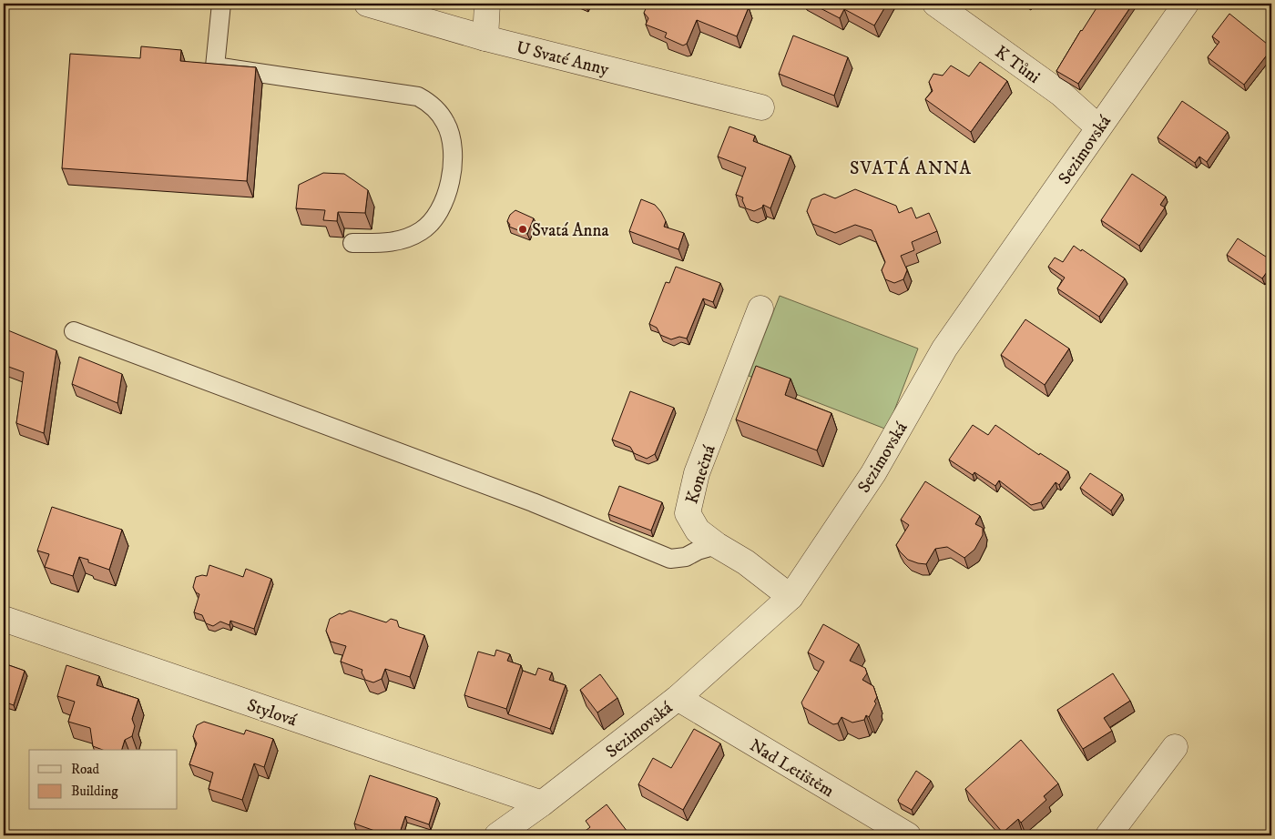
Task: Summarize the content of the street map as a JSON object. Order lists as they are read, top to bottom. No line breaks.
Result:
{"streets":{"street":["U Svaté Anny","K Tůni","Sezimovská","Konečná","Stylová","Nad Letištěm"]},"crossings":[["K Tůni","Sezimovská"],["Sezimovská","Konečná"],["Sezimovská","Stylová"],["Sezimovská","Nad Letištěm"]],"districts":["SVATÁ ANNA"],"places":["Svatá Anna"],"legend":["Road","Building"]}
